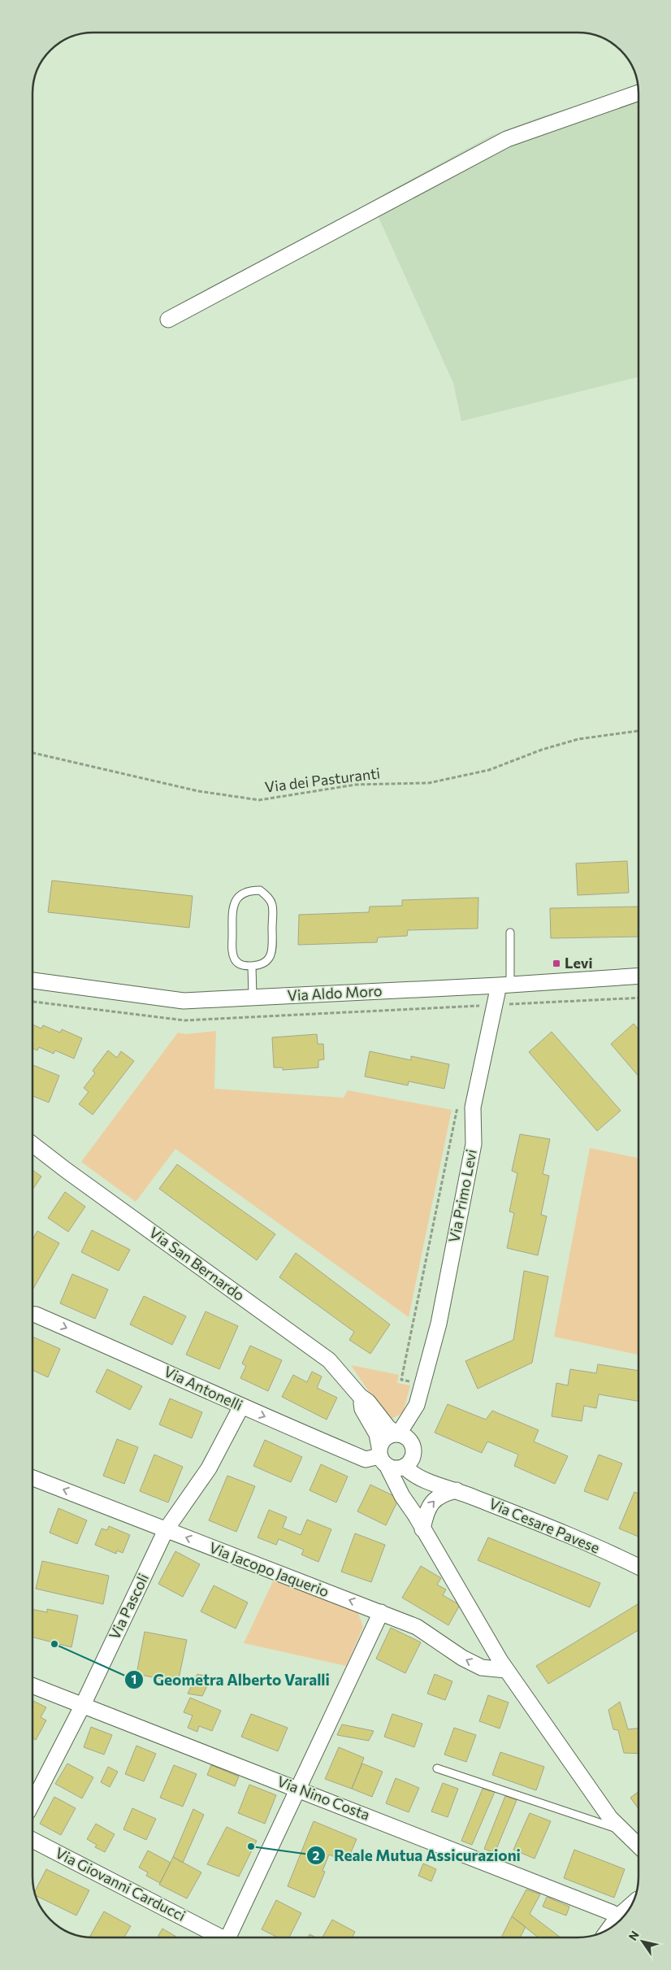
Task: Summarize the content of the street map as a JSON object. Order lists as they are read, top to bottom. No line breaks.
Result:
{"streets":{"street":["Via Aldo Moro","Via Primo Levi","Via San Bernardo","Via Antonelli","Via Cesare Pavese","Via Jacopo Jaquerio","Via Pascoli","Via Nino Costa","Via Giovanni Carducci"],"path":["Via dei Pasturanti"]},"crossings":[["Via Aldo Moro","Via Primo Levi"],["Via Primo Levi","Via San Bernardo"],["Via Primo Levi","Via Antonelli"],["Via Primo Levi","Via Cesare Pavese"],["Via San Bernardo","Via Antonelli"],["Via San Bernardo","Via Cesare Pavese"],["Via Antonelli","Via Cesare Pavese"],["Via Antonelli","Via Pascoli"],["Via Jacopo Jaquerio","Via Pascoli"],["Via Pascoli","Via Nino Costa"]],"one_way":["Via Antonelli","Via Jacopo Jaquerio"],"places":{"transit":["Levi"],"other":["Geometra Alberto Varalli","Reale Mutua Assicurazioni"]},"north":"top left"}
